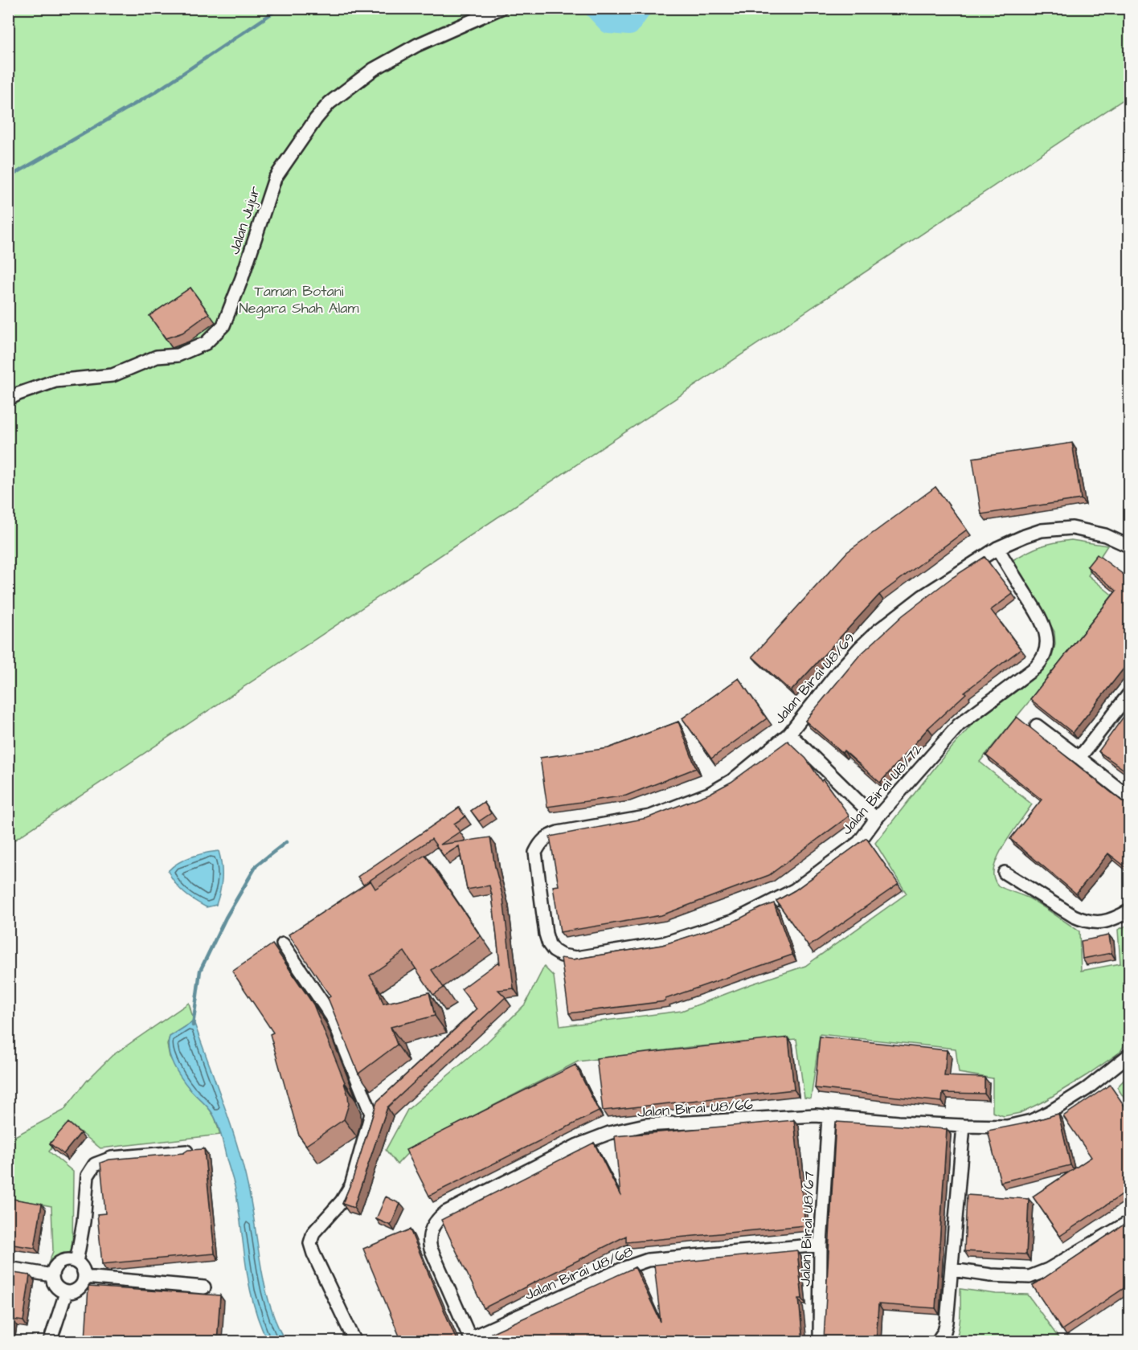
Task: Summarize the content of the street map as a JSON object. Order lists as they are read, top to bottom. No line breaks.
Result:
{"streets":{"street":["Jalan Jujur","Jalan Birai U8/69","Jalan Birai U8/72","Jalan Birai U8/66","Jalan Birai U8/67","Jalan Birai U8/68"]},"crossings":[["Jalan Birai U8/69","Jalan Birai U8/72"],["Jalan Birai U8/66","Jalan Birai U8/67"],["Jalan Birai U8/66","Jalan Birai U8/68"],["Jalan Birai U8/67","Jalan Birai U8/68"]],"parks":["Taman Botani Negara Shah Alam"]}
